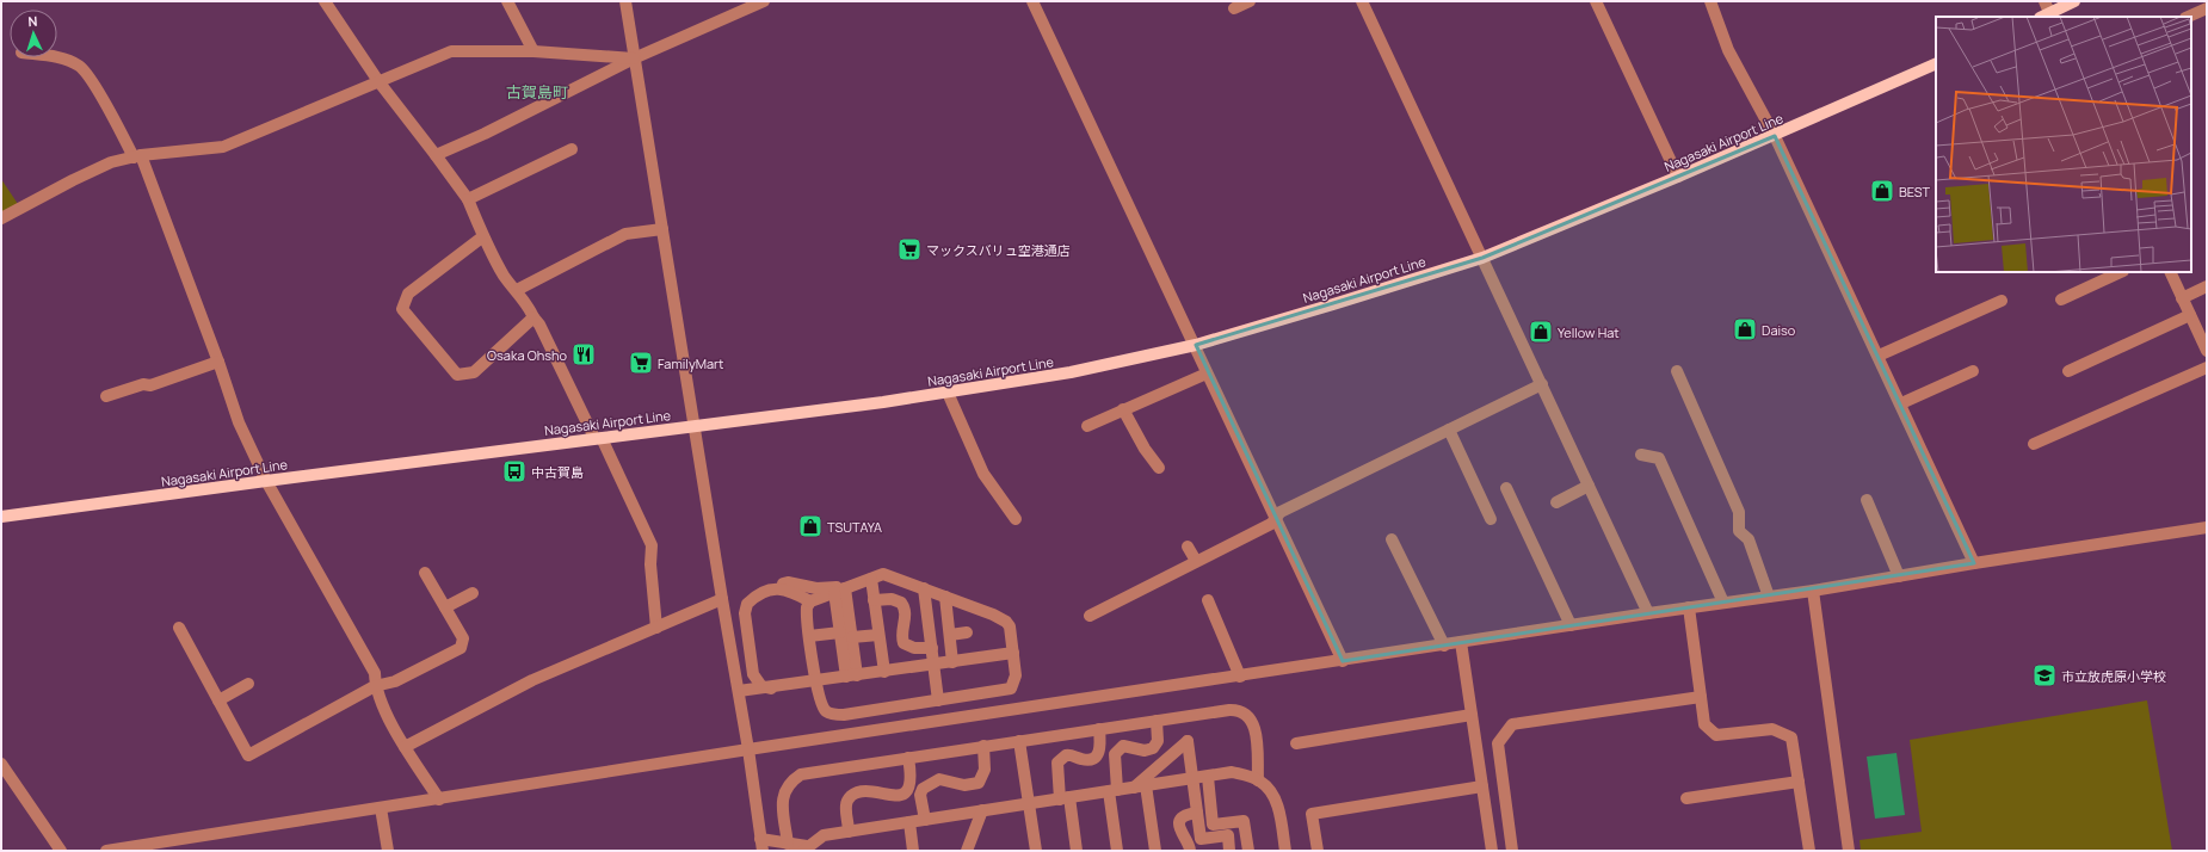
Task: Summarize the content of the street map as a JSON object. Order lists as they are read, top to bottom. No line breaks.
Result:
{"streets":{"main road":["Nagasaki Airport Line"]},"districts":["古賀島町"],"places":{"shop":["BEST","Daiso","Yellow Hat","TSUTAYA"],"supermarket":["マックスバリュ空港通店","FamilyMart"],"restaurant":["Osaka Ohsho"],"bus stop":["中古賀島"],"school or university":["市立放虎原小学校"]},"north":"top"}
